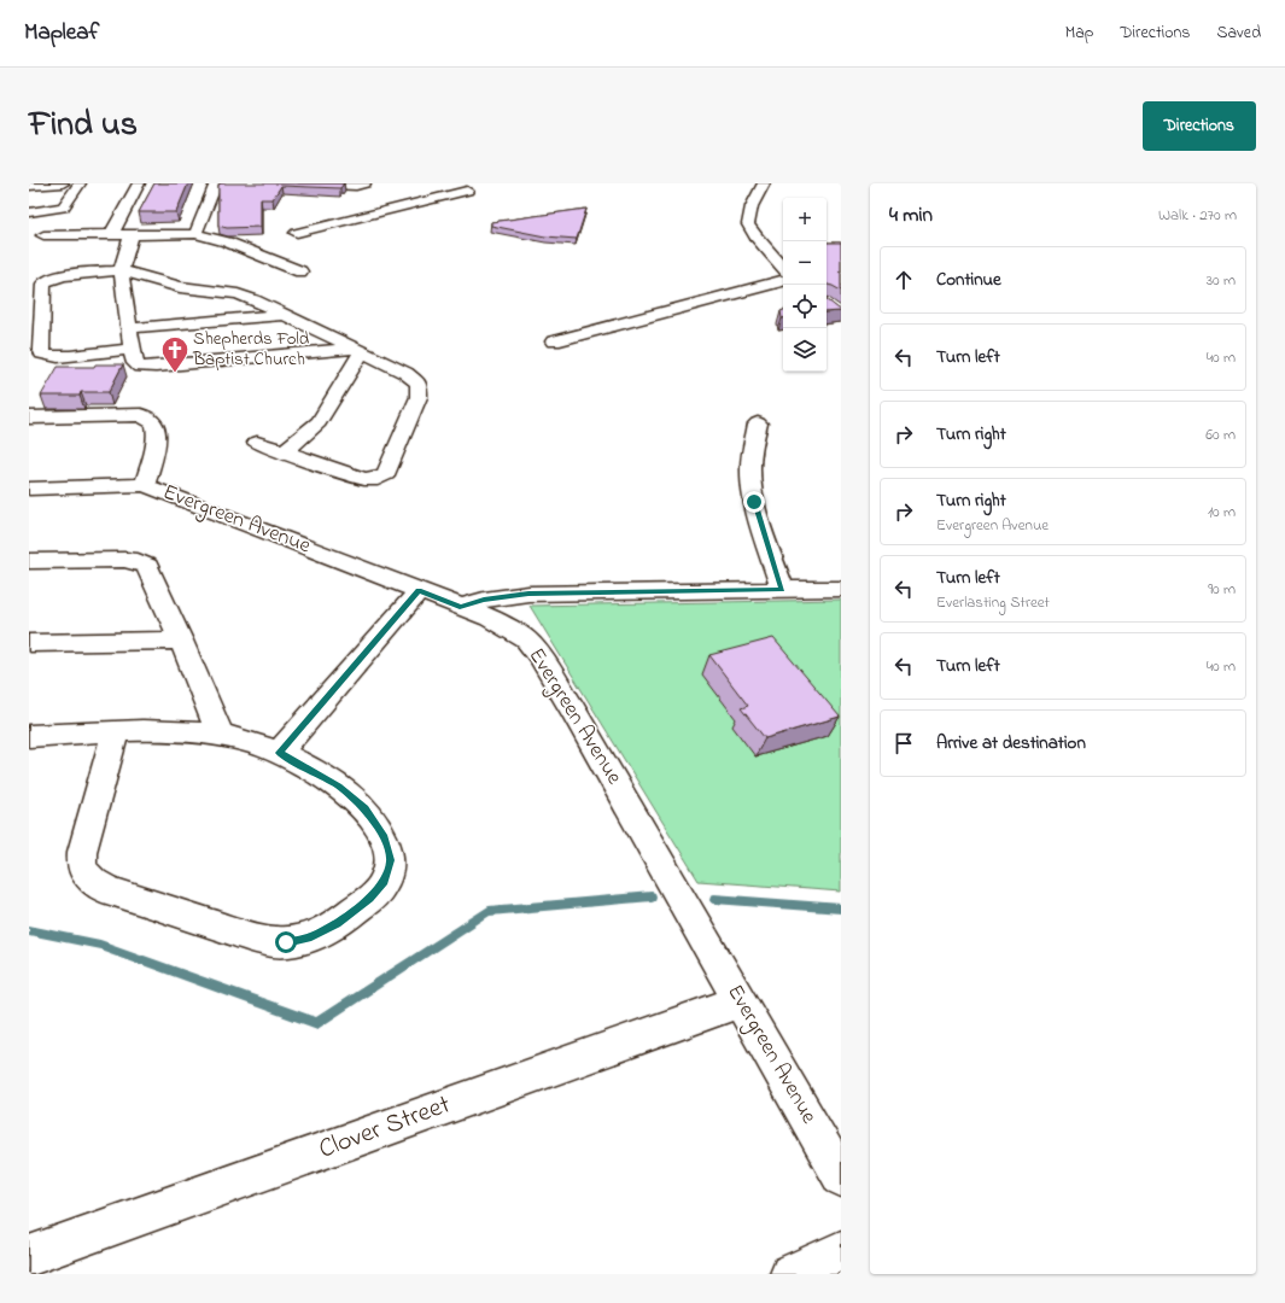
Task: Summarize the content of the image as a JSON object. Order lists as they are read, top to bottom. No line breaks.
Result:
{"streets":{"street":["Evergreen Avenue","Clover Street"]},"crossings":[["Evergreen Avenue","Clover Street"]],"places":{"church":["Shepherds Fold Baptist Church"]},"page":{"header":"Mapleaf","nav":["Map","Directions","Saved"],"title":"Find us","buttons":"Directions","heading":["4 min","Walk · 270 m"],"map_buttons":["+","−"],"list":[["Continue","30 m"],["Turn left","40 m"],["Turn right","60 m"],["Turn right","Evergreen Avenue","10 m"],["Turn left","Everlasting Street","90 m"],["Turn left","40 m"],"Arrive at destination"]}}
